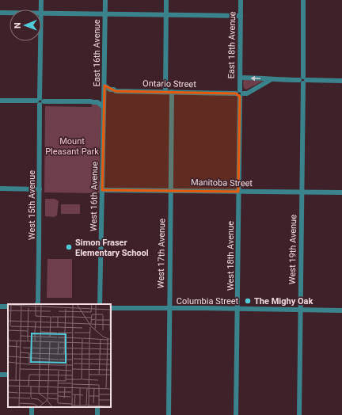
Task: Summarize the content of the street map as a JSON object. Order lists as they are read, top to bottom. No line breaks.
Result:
{"streets":{"street":["East 18th Avenue","East 16th Avenue","Ontario Street","Manitoba Street","West 16th Avenue","West 15th Avenue","West 19th Avenue","West 17th Avenue","West 18th Avenue","Columbia Street"]},"crossings":[["East 18th Avenue","Ontario Street"],["East 18th Avenue","West 18th Avenue"],["East 16th Avenue","Ontario Street"],["East 16th Avenue","West 16th Avenue"],["Ontario Street","West 17th Avenue"],["Ontario Street","West 18th Avenue"],["Manitoba Street","West 16th Avenue"],["Manitoba Street","West 19th Avenue"],["Manitoba Street","West 17th Avenue"],["Manitoba Street","West 18th Avenue"],["West 19th Avenue","Columbia Street"],["West 17th Avenue","Columbia Street"],["West 18th Avenue","Columbia Street"]],"parks":["Mount Pleasant Park"],"places":["Simon Fraser Elementary School","The Mighy Oak"],"north":"left"}
